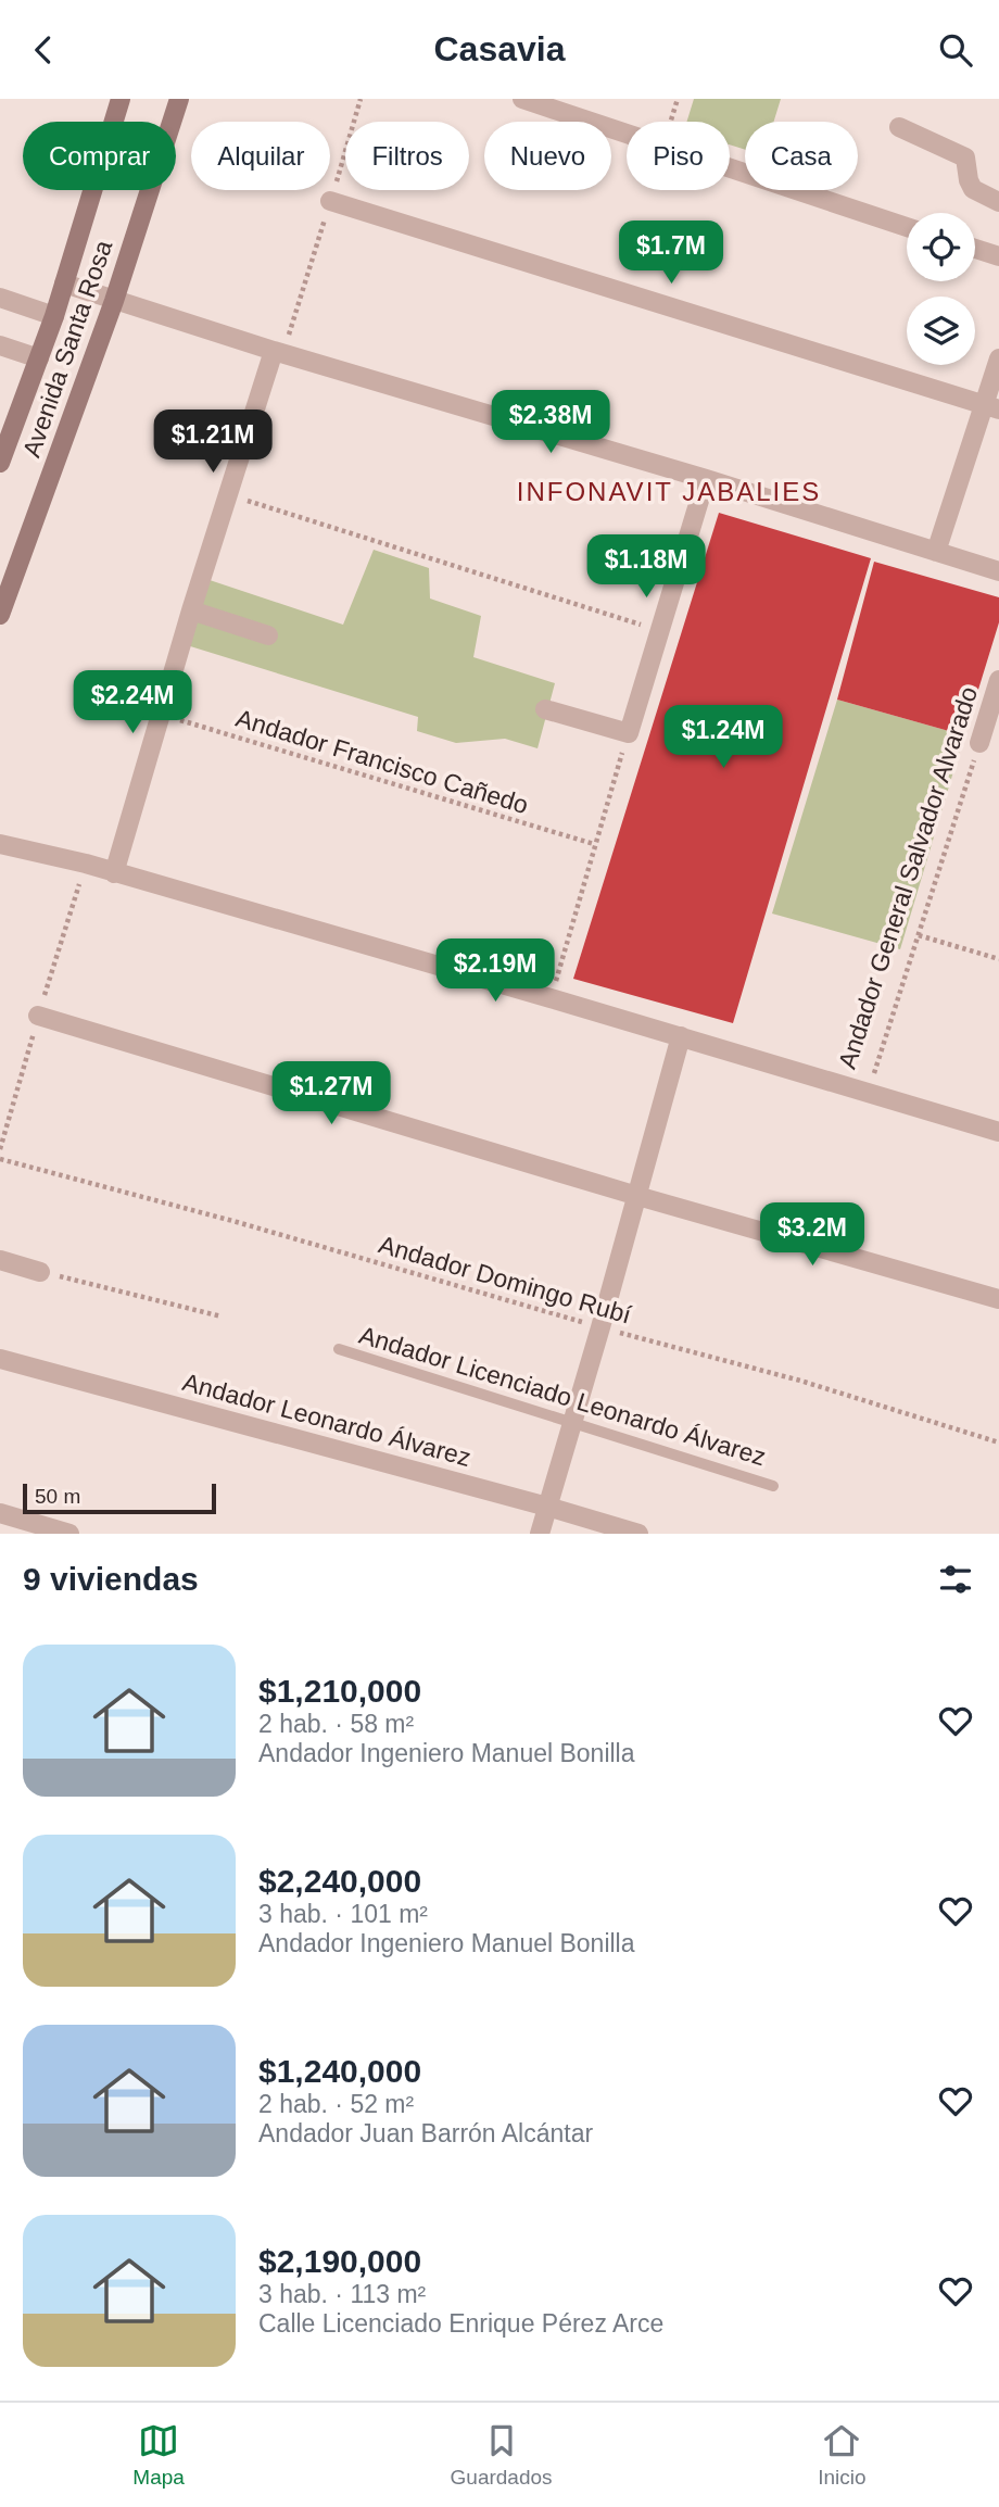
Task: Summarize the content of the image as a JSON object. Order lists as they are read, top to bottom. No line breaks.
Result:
{"streets":{"main road":["Avenida Santa Rosa"],"street":["Andador General Salvador Alvarado","Andador Leonardo Álvarez"],"lane":["Andador Licenciado Leonardo Álvarez"],"path":["Andador Francisco Cañedo","Andador Domingo Rubí"]},"districts":["INFONAVIT JABALIES"],"scale_bar":"50 m","page":{"header":"Casavia","chip":["Comprar","Alquilar","Filtros","Nuevo","Piso","Casa"],"price":["$1.7M","$2.38M","$1.21M","$1.18M","$2.24M","$1.24M","$2.19M","$1.27M","$3.2M"],"scale":"50 m","heading":"9 viviendas","list":[{"name":"$1,210,000","note":"2 hab. · 58 m² · Andador Ingeniero Manuel Bonilla"},{"name":"$2,240,000","note":"3 hab. · 101 m² · Andador Ingeniero Manuel Bonilla"},{"name":"$1,240,000","note":"2 hab. · 52 m² · Andador Juan Barrón Alcántar"},{"name":"$2,190,000","note":"3 hab. · 113 m² · Calle Licenciado Enrique Pérez Arce"}],"tabs":["Mapa","Guardados","Inicio"]}}
